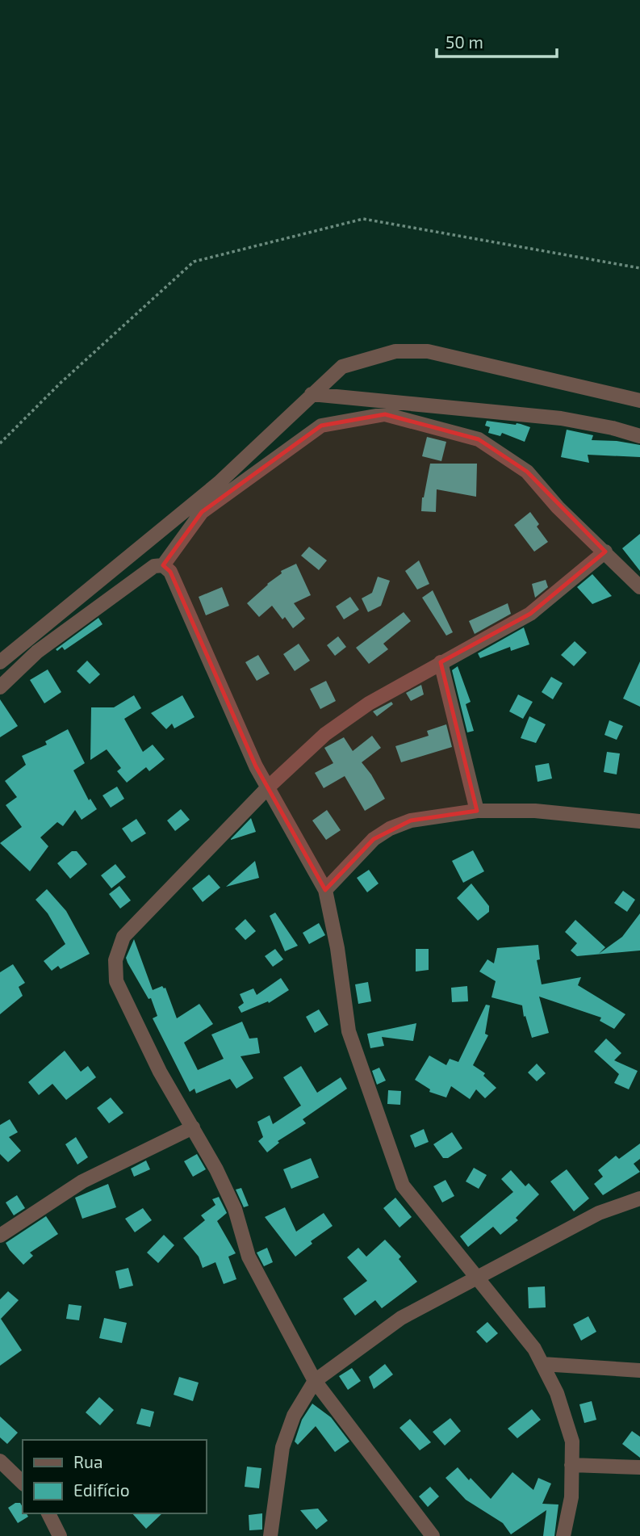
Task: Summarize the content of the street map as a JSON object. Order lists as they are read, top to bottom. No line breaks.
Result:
{"legend":["Rua","Edifício"],"scale_bar":"50 m"}
